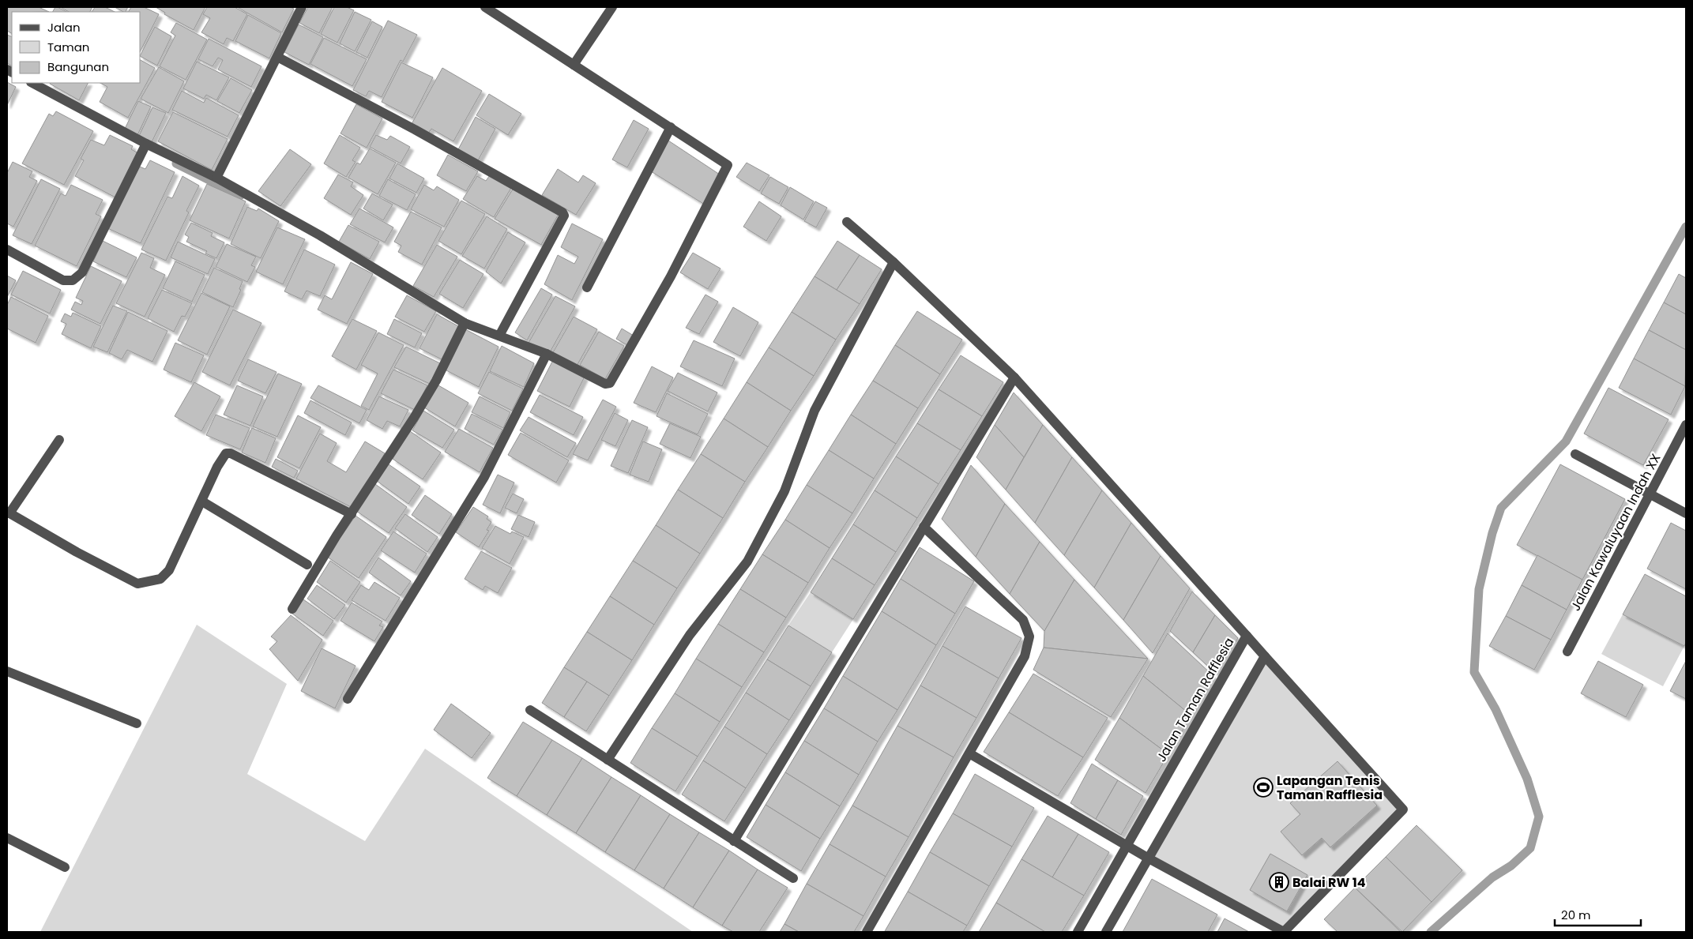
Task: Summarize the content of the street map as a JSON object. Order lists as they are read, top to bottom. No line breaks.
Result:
{"streets":{"street":["Jalan Kawaluyaan Indah XX","Jalan Taman Rafflesia"]},"places":{"sports":["Lapangan Tenis Taman Rafflesia"],"building":["Balai RW 14"]},"legend":["Jalan","Taman","Bangunan"],"scale_bar":"20 m"}
